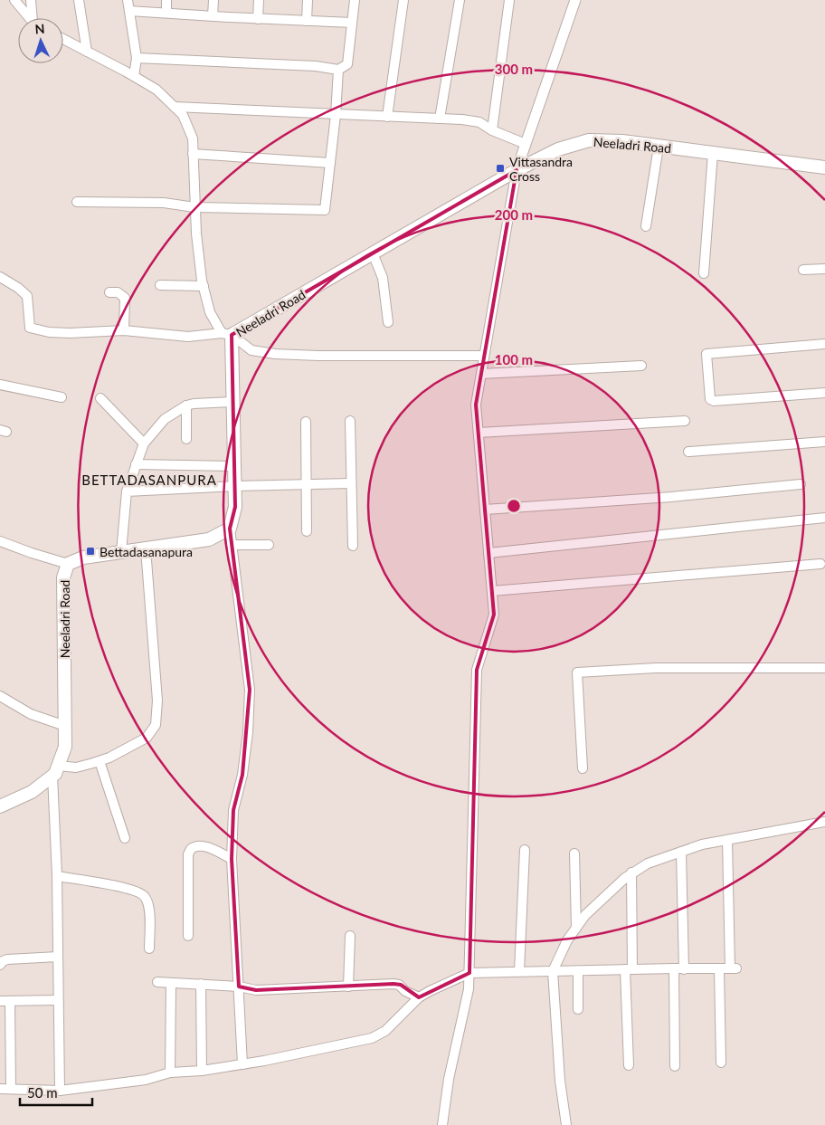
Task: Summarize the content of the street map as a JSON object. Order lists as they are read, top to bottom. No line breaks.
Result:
{"streets":{"main road":["Neeladri Road"]},"districts":["BETTADASANPURA"],"places":{"transit":["Vittasandra Cross","Bettadasanapura"]},"scale_bar":"50 m","north":"top","rings":["300 m","200 m","100 m"]}
